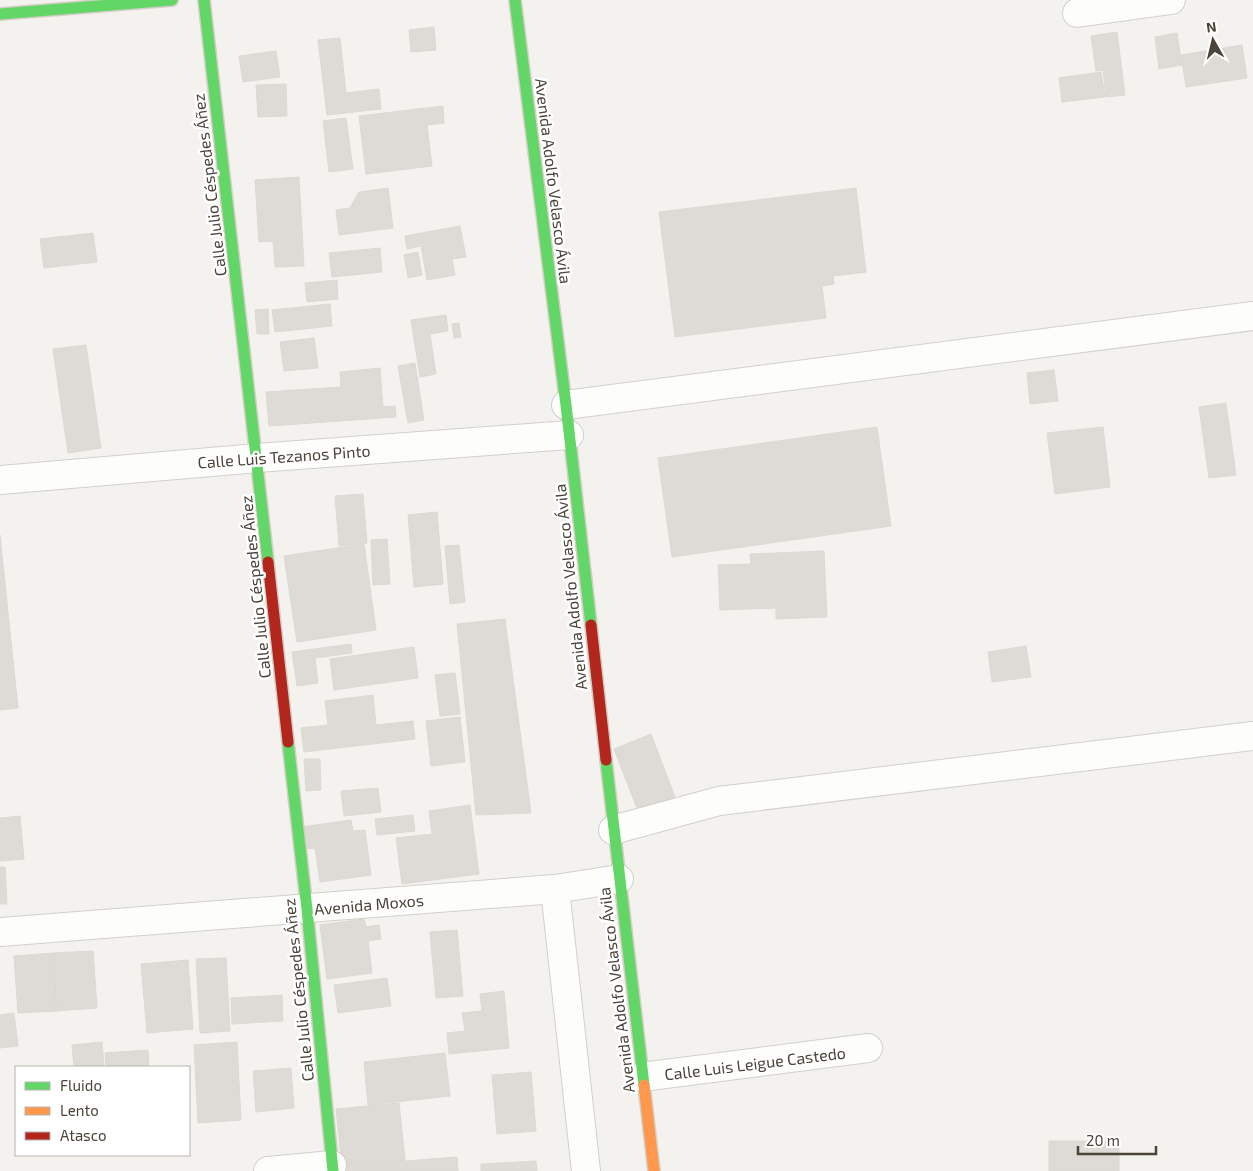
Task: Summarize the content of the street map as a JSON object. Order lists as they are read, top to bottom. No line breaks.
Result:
{"streets":{"main road":["Avenida Adolfo Velasco Ávila","Calle Julio Céspedes Áñez"],"street":["Calle Luis Tezanos Pinto","Avenida Moxos","Calle Luis Leigue Castedo"]},"crossings":[["Avenida Adolfo Velasco Ávila","Calle Luis Tezanos Pinto"],["Avenida Adolfo Velasco Ávila","Avenida Moxos"],["Avenida Adolfo Velasco Ávila","Calle Luis Leigue Castedo"],["Calle Julio Céspedes Áñez","Calle Luis Tezanos Pinto"],["Calle Julio Céspedes Áñez","Avenida Moxos"]],"legend":["Fluido","Lento","Atasco"],"scale_bar":"20 m","north":"top"}
